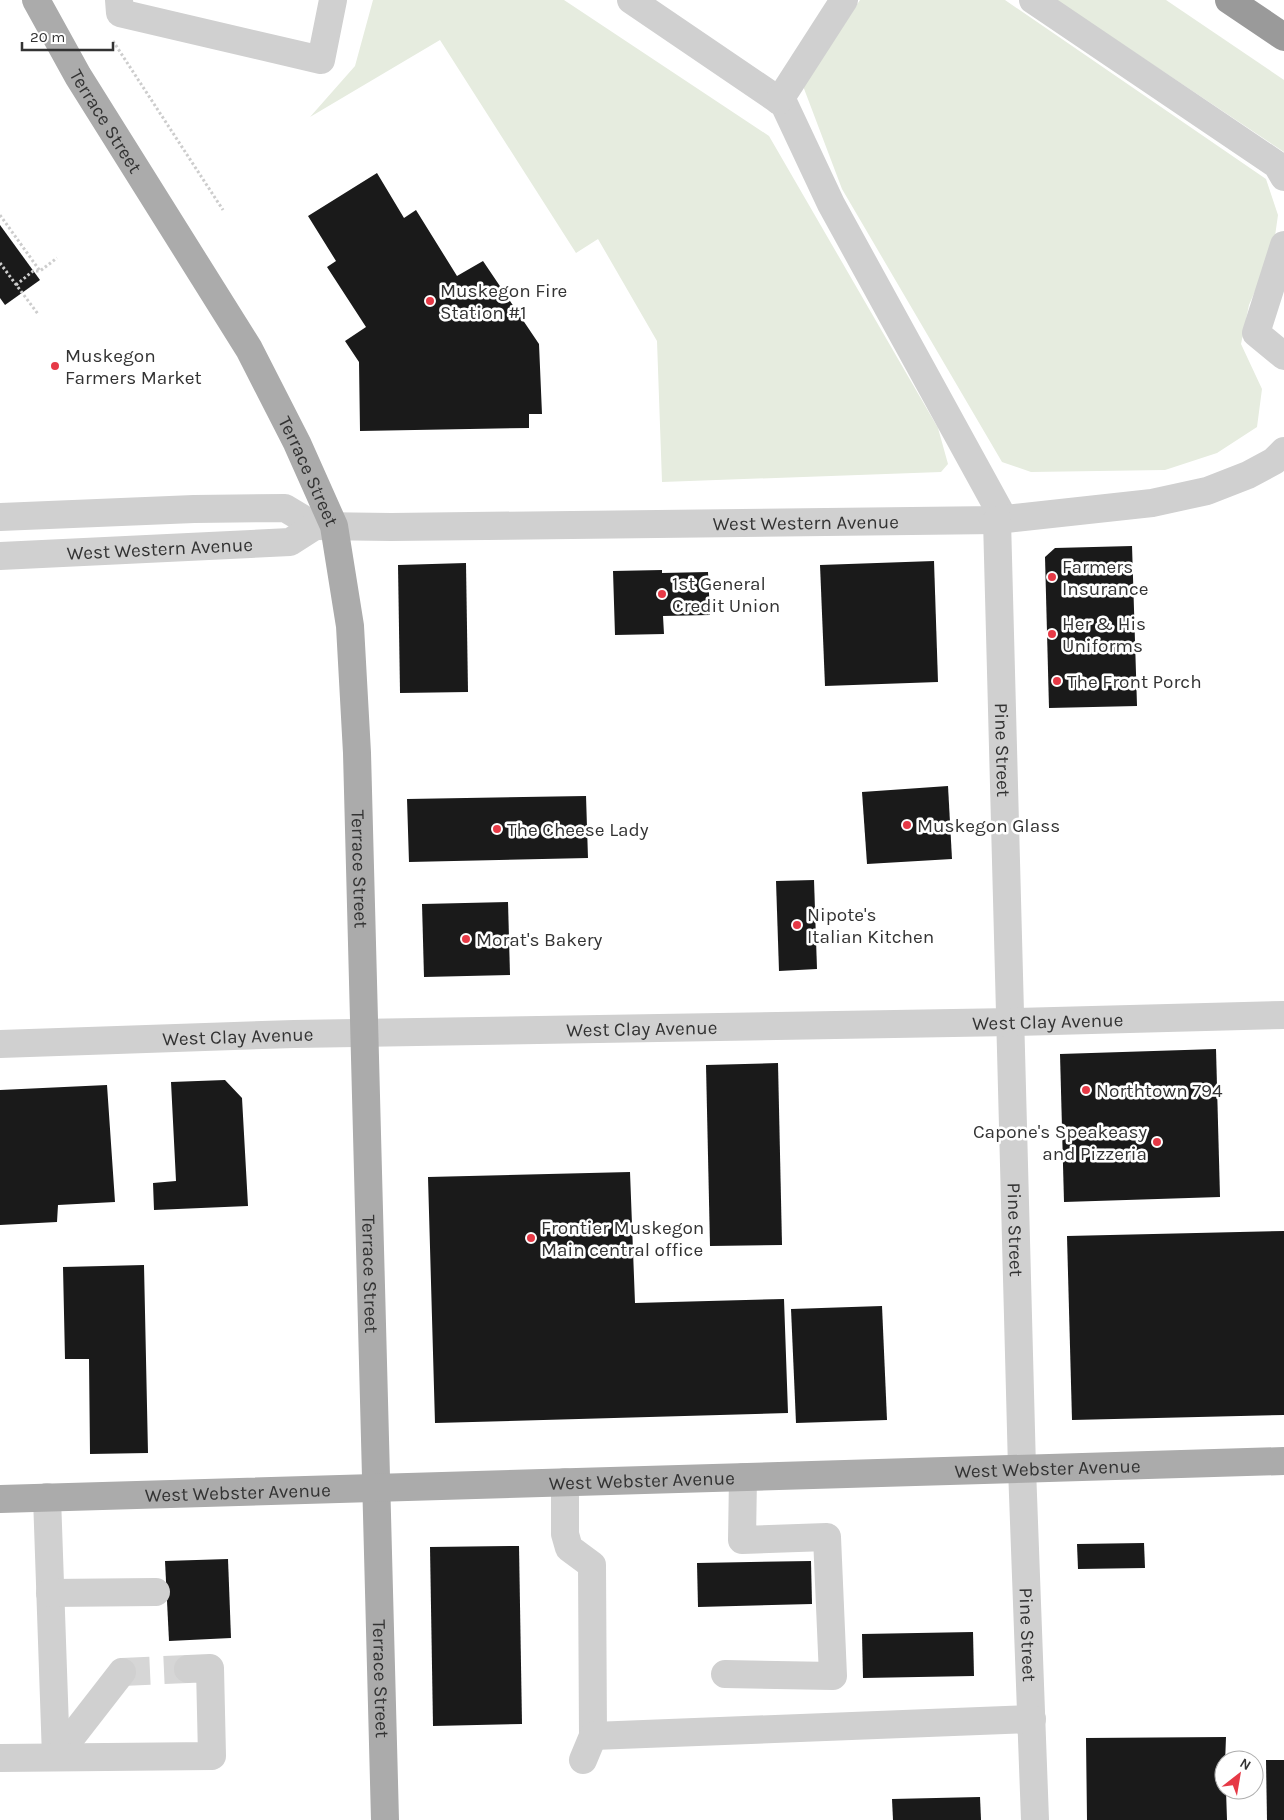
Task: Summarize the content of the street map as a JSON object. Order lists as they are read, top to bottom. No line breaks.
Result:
{"streets":{"main road":["Terrace Street","West Webster Avenue"],"street":["West Western Avenue","Pine Street","West Clay Avenue"]},"crossings":[["Terrace Street","West Western Avenue"],["Terrace Street","West Clay Avenue"],["Terrace Street","West Webster Avenue"],["West Western Avenue","Pine Street"],["Pine Street","West Clay Avenue"],["Pine Street","West Webster Avenue"]],"places":["Muskegon Fire Station #1","Muskegon Farmers Market","Farmers Insurance","1st General Credit Union","Her & His Uniforms","The Front Porch","Muskegon Glass","The Cheese Lady","Nipote's Italian Kitchen","Morat's Bakery","Northtown 794","Capone's Speakeasy and Pizzeria","Frontier Muskegon Main central office"],"scale_bar":"20 m","north":"top right"}
